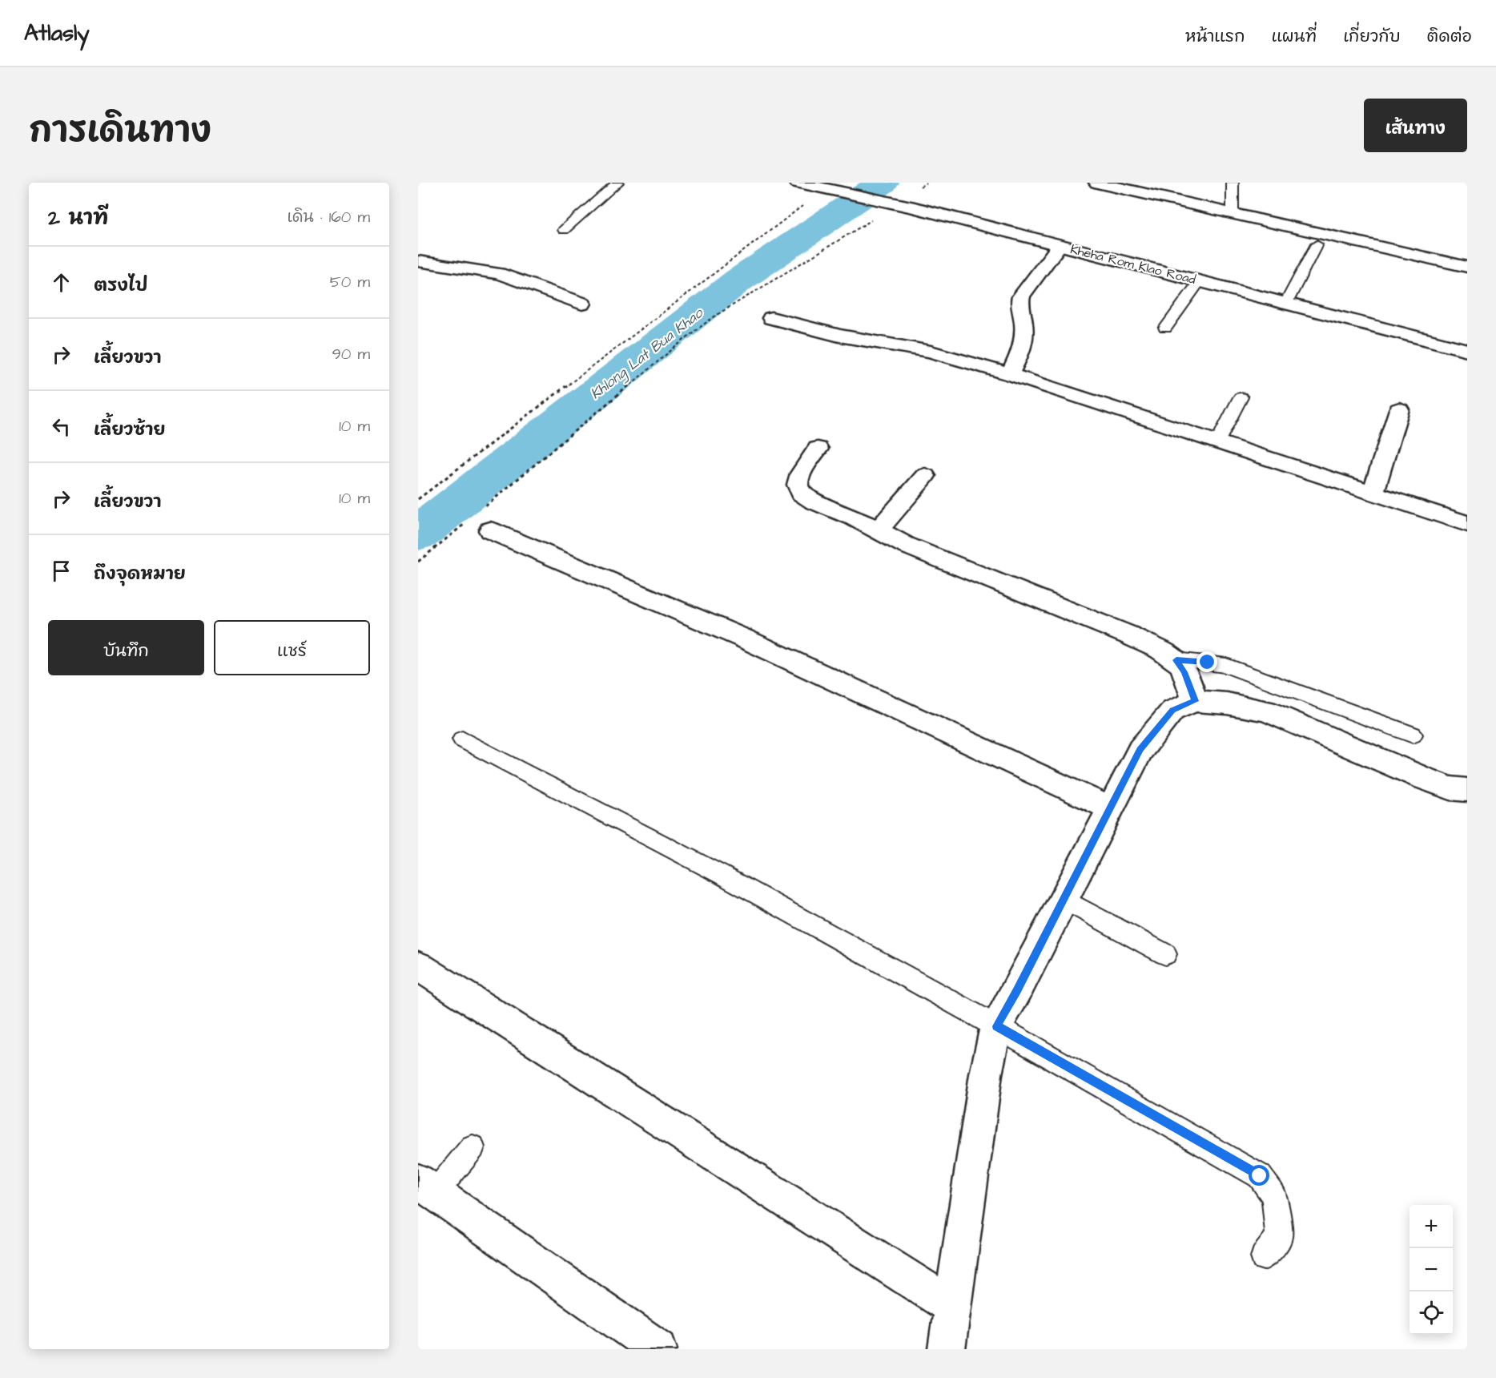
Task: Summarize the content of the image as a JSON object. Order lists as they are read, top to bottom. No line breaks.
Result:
{"streets":{"street":["Kheha Rom Klao Road"]},"water":["Khlong Lat Bua Khao"],"page":{"header":"Atlasly","nav":["หน้าแรก","แผนที่","เกี่ยวกับ","ติดต่อ"],"title":"การเดินทาง","buttons":["เส้นทาง",["บันทึก","แชร์"]],"heading":["2 นาที","เดิน · 160 m"],"list":[["ตรงไป","50 m"],["เลี้ยวขวา","90 m"],["เลี้ยวซ้าย","10 m"],["เลี้ยวขวา","10 m"],"ถึงจุดหมาย"],"map_buttons":["+","−"]}}
